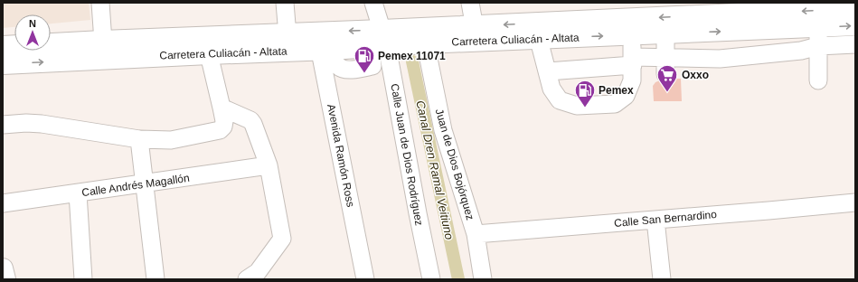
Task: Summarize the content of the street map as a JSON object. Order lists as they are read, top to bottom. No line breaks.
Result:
{"streets":{"main road":["Carretera Culiacán - Altata"],"street":["Calle Juan de Dios Rodríguez","Avenida Ramón Ross","Juan de Dios Bojórquez","Calle Andrés Magallón","Calle San Bernardino"]},"crossings":[["Carretera Culiacán - Altata","Calle Juan de Dios Rodríguez"],["Carretera Culiacán - Altata","Avenida Ramón Ross"],["Carretera Culiacán - Altata","Juan de Dios Bojórquez"],["Juan de Dios Bojórquez","Calle San Bernardino"]],"water":["Canal Dren Ramal Veitiuno"],"places":{"fuel station":["Pemex 11071","Pemex"],"supermarket":["Oxxo"]},"north":"top"}
